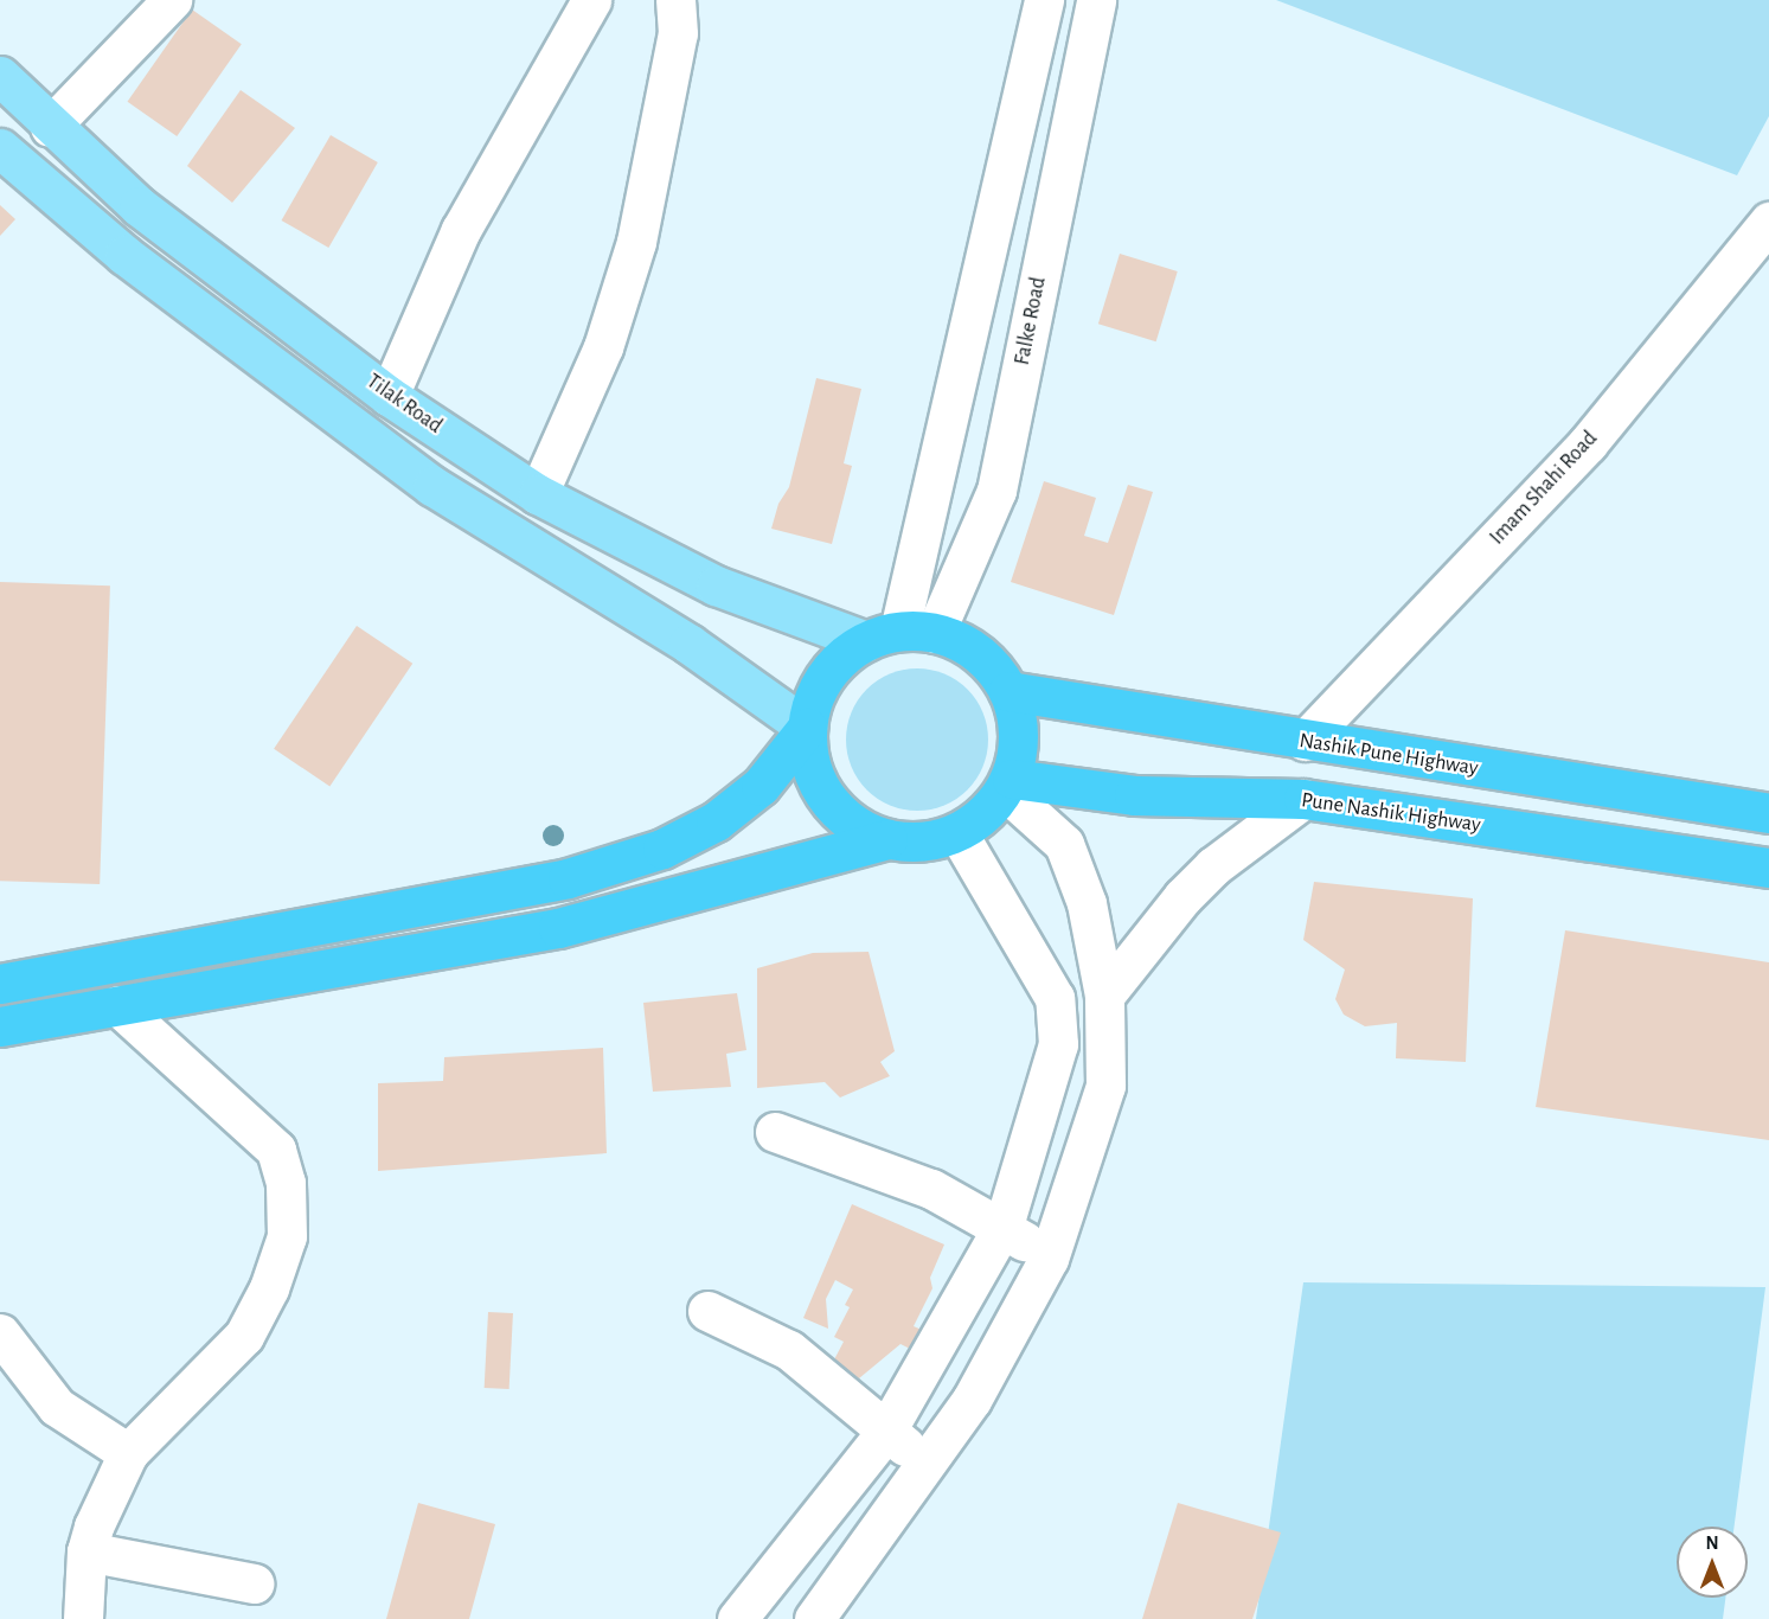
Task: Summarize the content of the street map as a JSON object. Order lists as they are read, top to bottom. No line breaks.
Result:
{"streets":{"highway":["Nashik Pune Highway","Pune Nashik Highway"],"main road":["Tilak Road"],"street":["Falke Road","Imam Shahi Road"]},"crossings":[["Falke Road","Tilak Road"],["Falke Road","Nashik Pune Highway"],["Falke Road","Pune Nashik Highway"],["Tilak Road","Nashik Pune Highway"],["Tilak Road","Pune Nashik Highway"],["Imam Shahi Road","Nashik Pune Highway"],["Nashik Pune Highway","Pune Nashik Highway"]],"north":"top"}
